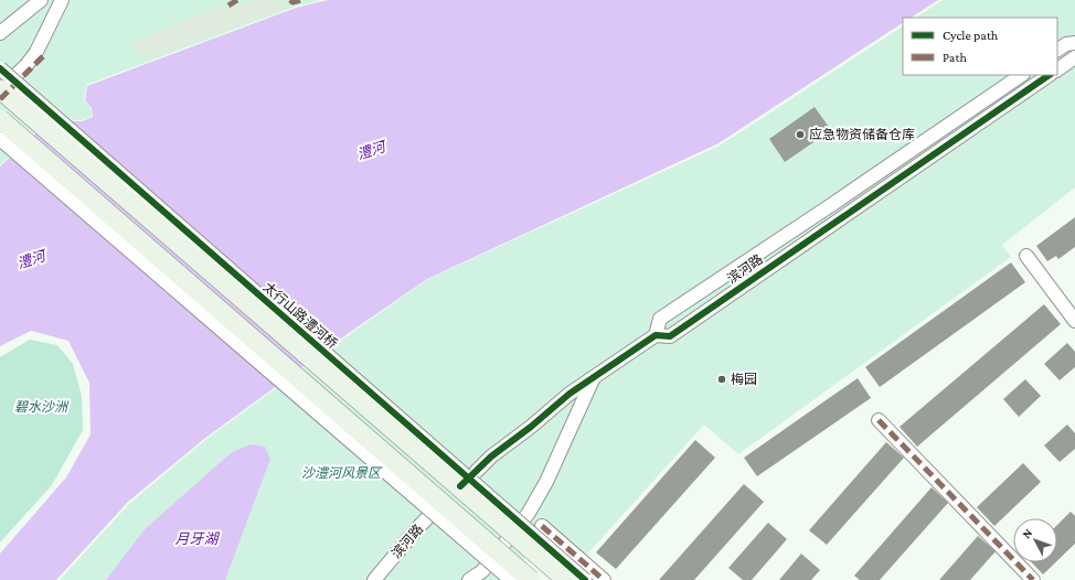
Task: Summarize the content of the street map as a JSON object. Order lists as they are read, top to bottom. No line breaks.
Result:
{"streets":{"main road":["太行山路澧河桥"],"street":["滨河路"]},"crossings":[["滨河路","太行山路澧河桥"]],"water":["澧河","月牙湖"],"parks":["碧水沙洲","沙澧河风景区"],"places":["应急物资储备仓库","梅园"],"legend":["Cycle path","Path"],"north":"top left"}
